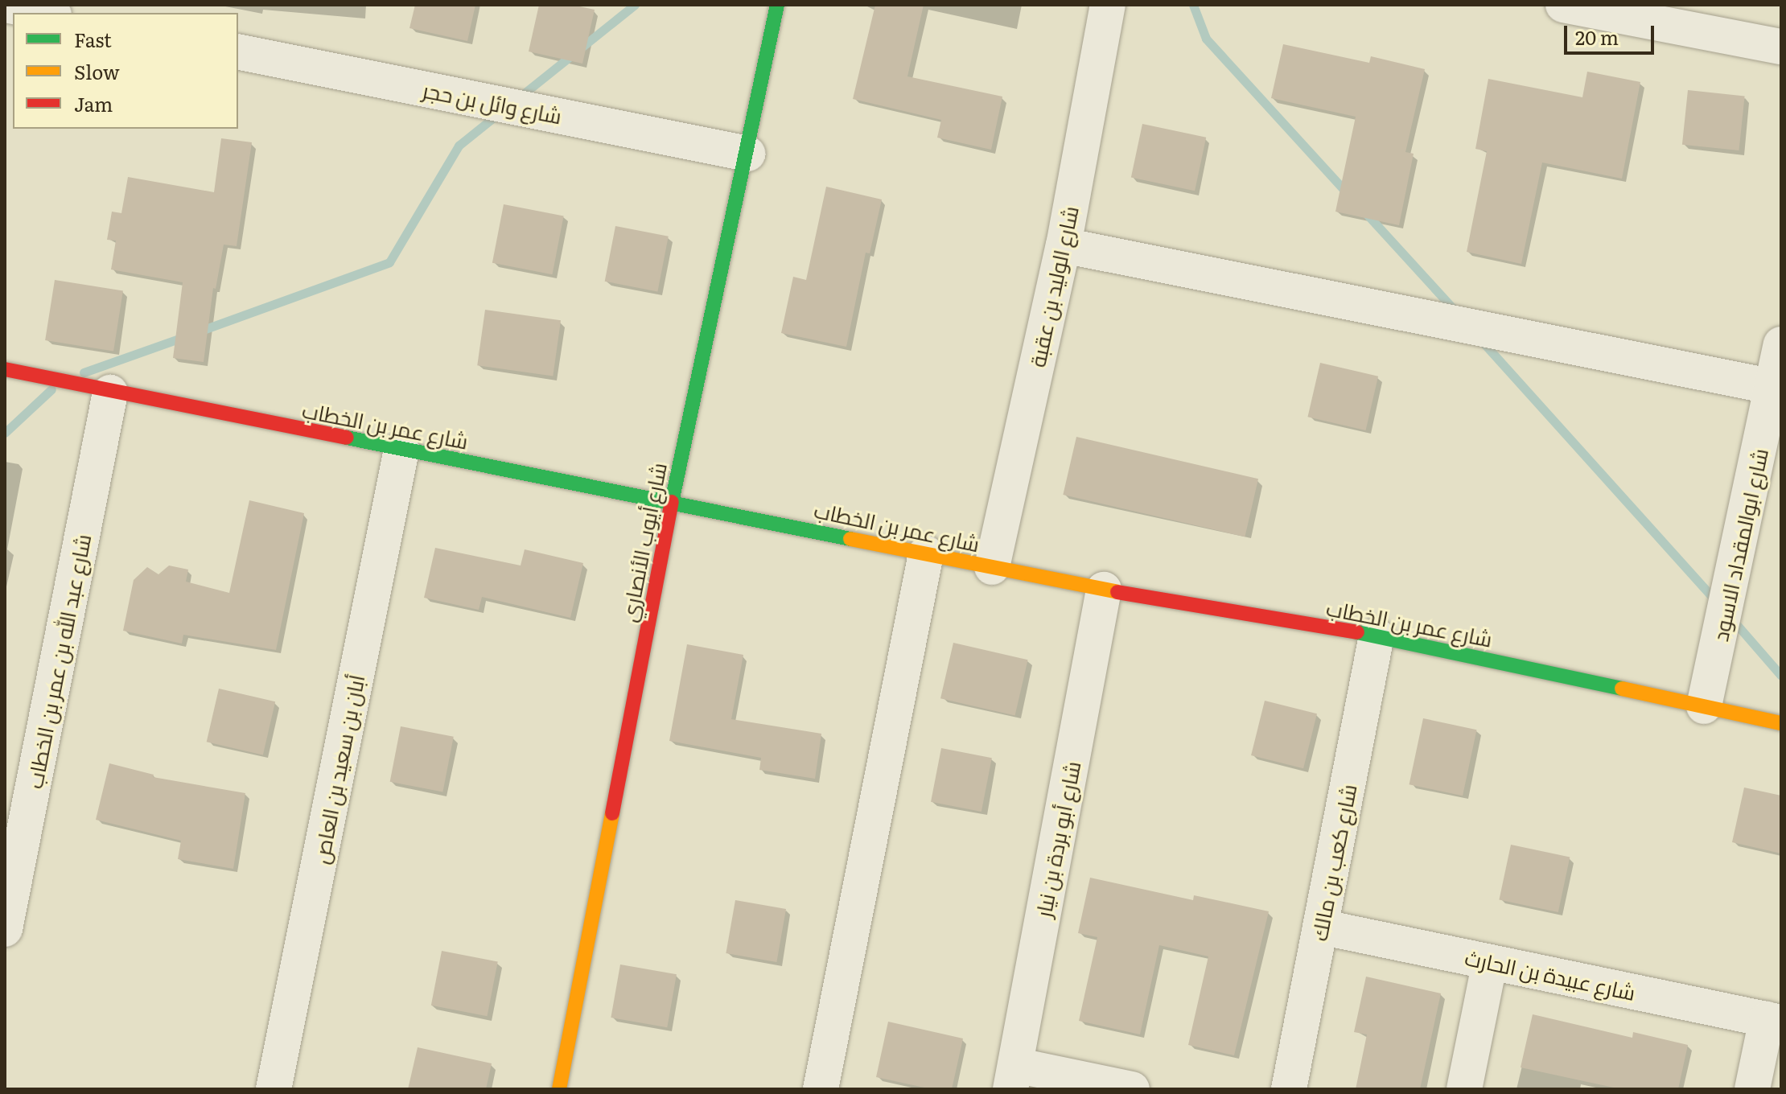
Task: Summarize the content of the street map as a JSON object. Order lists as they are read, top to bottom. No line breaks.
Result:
{"streets":{"street":["شارع وائل بن حجر","شارع الوليد بن عقبة","شارع عمر بن الخطاب","شارع أيوب الأنصاري","شارع ابوالمقداد الاسود","شارع عبد الله بن عمر بن الخطاب","أبان بن سعيد بن العاص","شارع أبو بردة بن نيار","شارع كعب بن مالك","شارع عبيدة بن الحارث"]},"crossings":[["شارع وائل بن حجر","شارع أيوب الأنصاري"],["شارع الوليد بن عقبة","شارع عمر بن الخطاب"],["شارع عمر بن الخطاب","شارع أيوب الأنصاري"],["شارع عمر بن الخطاب","شارع ابوالمقداد الاسود"],["شارع عمر بن الخطاب","شارع عبد الله بن عمر بن الخطاب"],["شارع عمر بن الخطاب","أبان بن سعيد بن العاص"],["شارع عمر بن الخطاب","شارع أبو بردة بن نيار"],["شارع عمر بن الخطاب","شارع كعب بن مالك"],["شارع كعب بن مالك","شارع عبيدة بن الحارث"]],"legend":["Fast","Slow","Jam"],"scale_bar":"20 m"}
